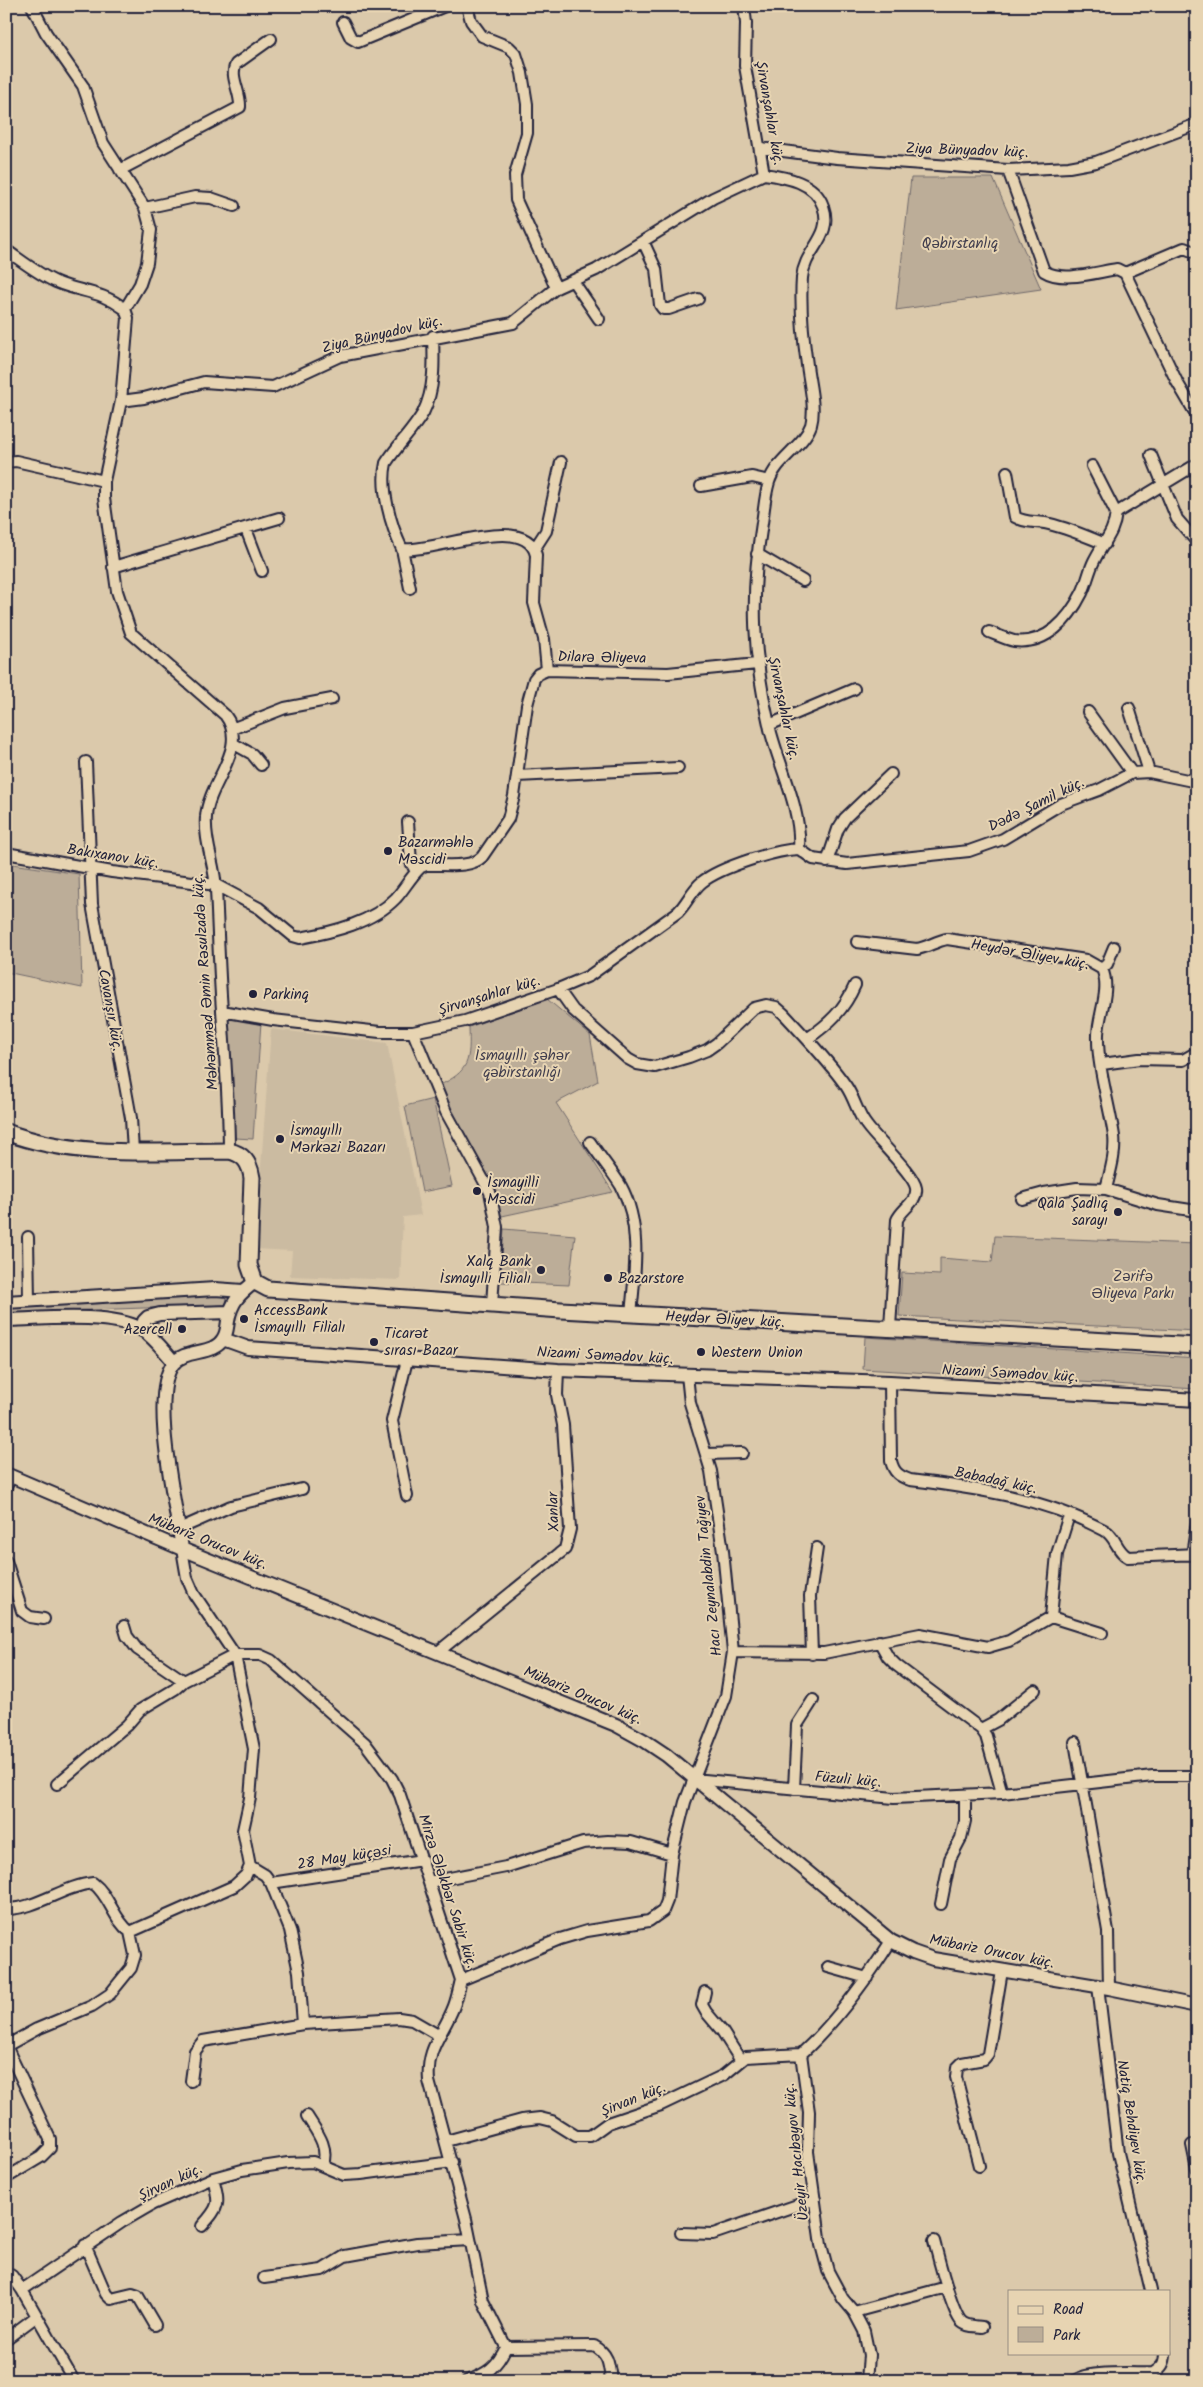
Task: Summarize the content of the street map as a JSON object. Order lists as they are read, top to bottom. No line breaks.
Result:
{"streets":{"main road":["Heydər Əliyev küç."],"street":["Şirvanşahlar küç.","Ziya Bünyadov küç.","Dilarə Əliyeva","Dədə Şamil küç.","Bakıxanov küç.","Məhəmməd Əmin Rəsulzadə küç.","Cavanşır küç.","Nizami Səmədov küç.","Babadağ küç.","Xanlar","Mübariz Orucov küç.","Hacı Zeynalabdin Tağıyev","Füzuli küç.","28 May küçəsi","Mirzə Ələkbər Sabir küç.","Şirvan küç.","Natiq Behdiyev küç.","Üzeyir Hacıbəyov küç."]},"crossings":[["Şirvanşahlar küç.","Ziya Bünyadov küç."],["Şirvanşahlar küç.","Dilarə Əliyeva"],["Şirvanşahlar küç.","Dədə Şamil küç."],["Şirvanşahlar küç.","Məhəmməd Əmin Rəsulzadə küç."],["Bakıxanov küç.","Məhəmməd Əmin Rəsulzadə küç."],["Bakıxanov küç.","Cavanşır küç."],["Nizami Səmədov küç.","Babadağ küç."],["Nizami Səmədov küç.","Xanlar"],["Nizami Səmədov küç.","Hacı Zeynalabdin Tağıyev"],["Xanlar","Mübariz Orucov küç."],["Mübariz Orucov küç.","Hacı Zeynalabdin Tağıyev"],["Mübariz Orucov küç.","Füzuli küç."],["Mübariz Orucov küç.","Natiq Behdiyev küç."],["Hacı Zeynalabdin Tağıyev","Füzuli küç."],["Hacı Zeynalabdin Tağıyev","Mirzə Ələkbər Sabir küç."],["28 May küçəsi","Mirzə Ələkbər Sabir küç."],["Mirzə Ələkbər Sabir küç.","Şirvan küç."],["Şirvan küç.","Üzeyir Hacıbəyov küç."]],"parks":["Qəbirstanlıq","İsmayıllı şəhər qəbirstanlığı","Zərifə Əliyeva Parkı"],"places":["Bazarməhlə Məscidi","Parkinq","İsmayıllı Mərkəzi Bazarı","İsmayilli Məscidi","Qala Şadlıq sarayı","Xalq Bank İsmayıllı Filialı","Bazarstore","AccessBank İsmayıllı Filialı","Azercell","Ticarət sırası Bazar","Western Union"],"legend":["Road","Park"]}
